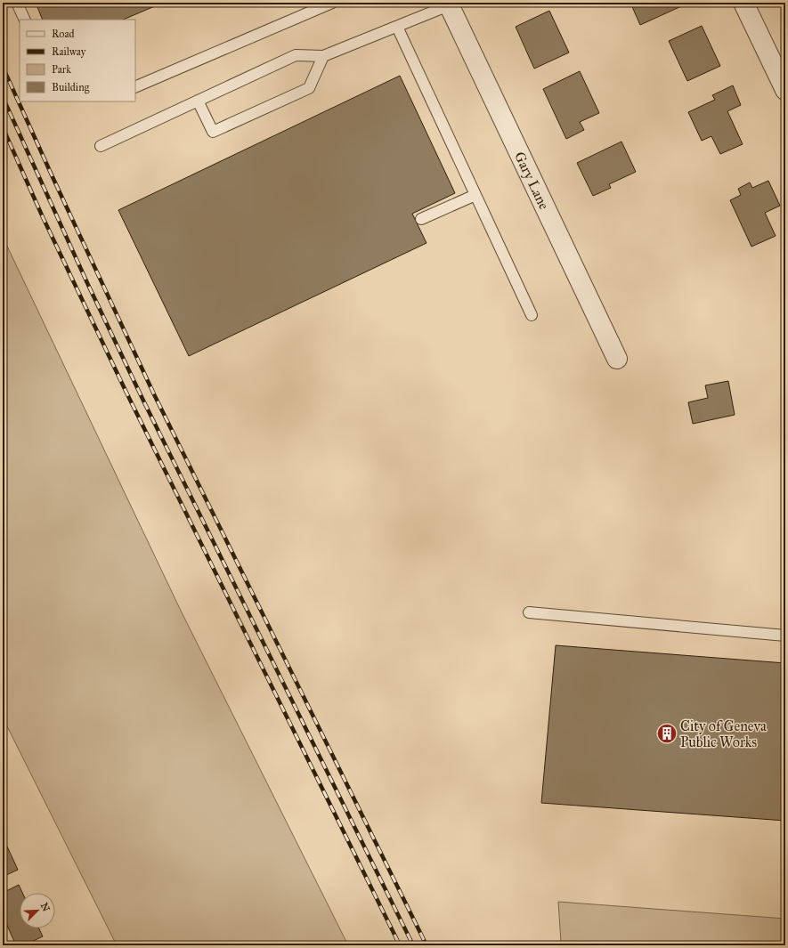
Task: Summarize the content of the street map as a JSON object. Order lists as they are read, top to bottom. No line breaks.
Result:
{"streets":{"street":["Gary Lane"]},"places":{"building":["City of Geneva Public Works"]},"legend":["Road","Railway","Park","Building"],"north":"top right"}
